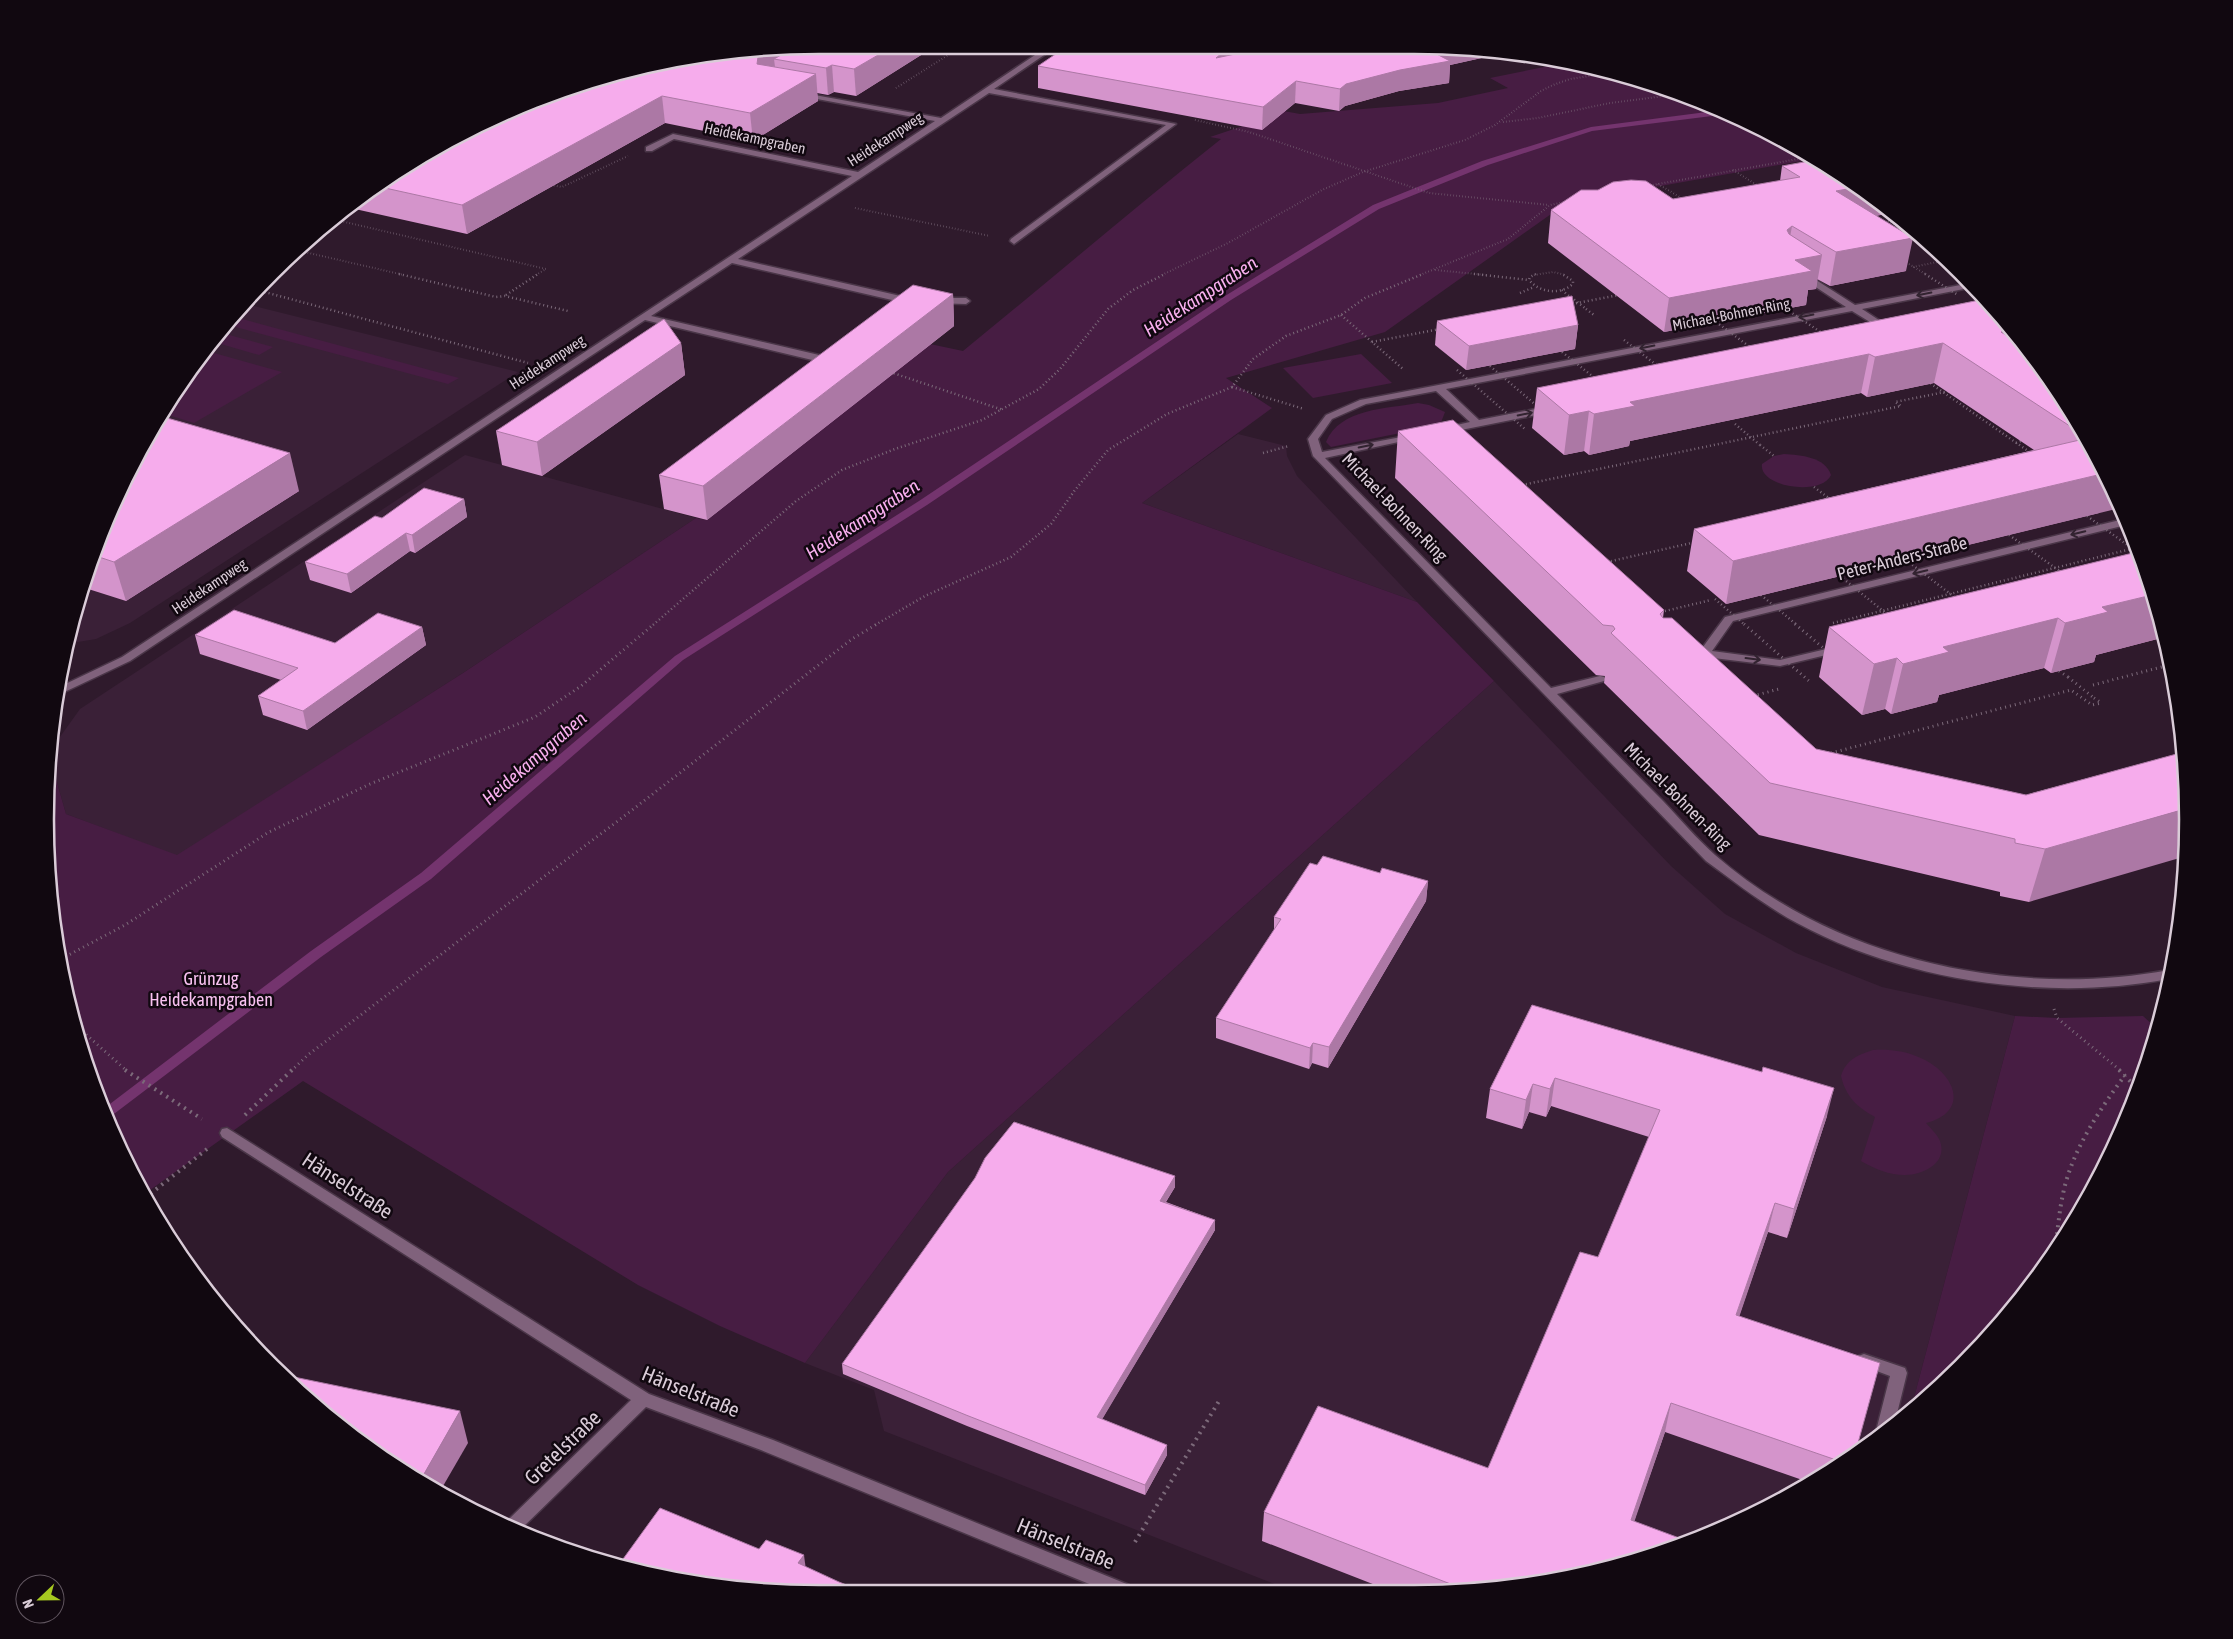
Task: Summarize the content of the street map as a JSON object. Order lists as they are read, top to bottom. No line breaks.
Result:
{"streets":{"street":["Heidekampgraben","Heidekampweg","Michael-Bohnen-Ring","Peter-Anders-Straße","Hänselstraße","Gretelstraße"]},"crossings":[["Heidekampgraben","Heidekampweg"],["Hänselstraße","Gretelstraße"]],"water":["Heidekampgraben"],"parks":["Grünzug Heidekampgraben"],"north":"left"}
